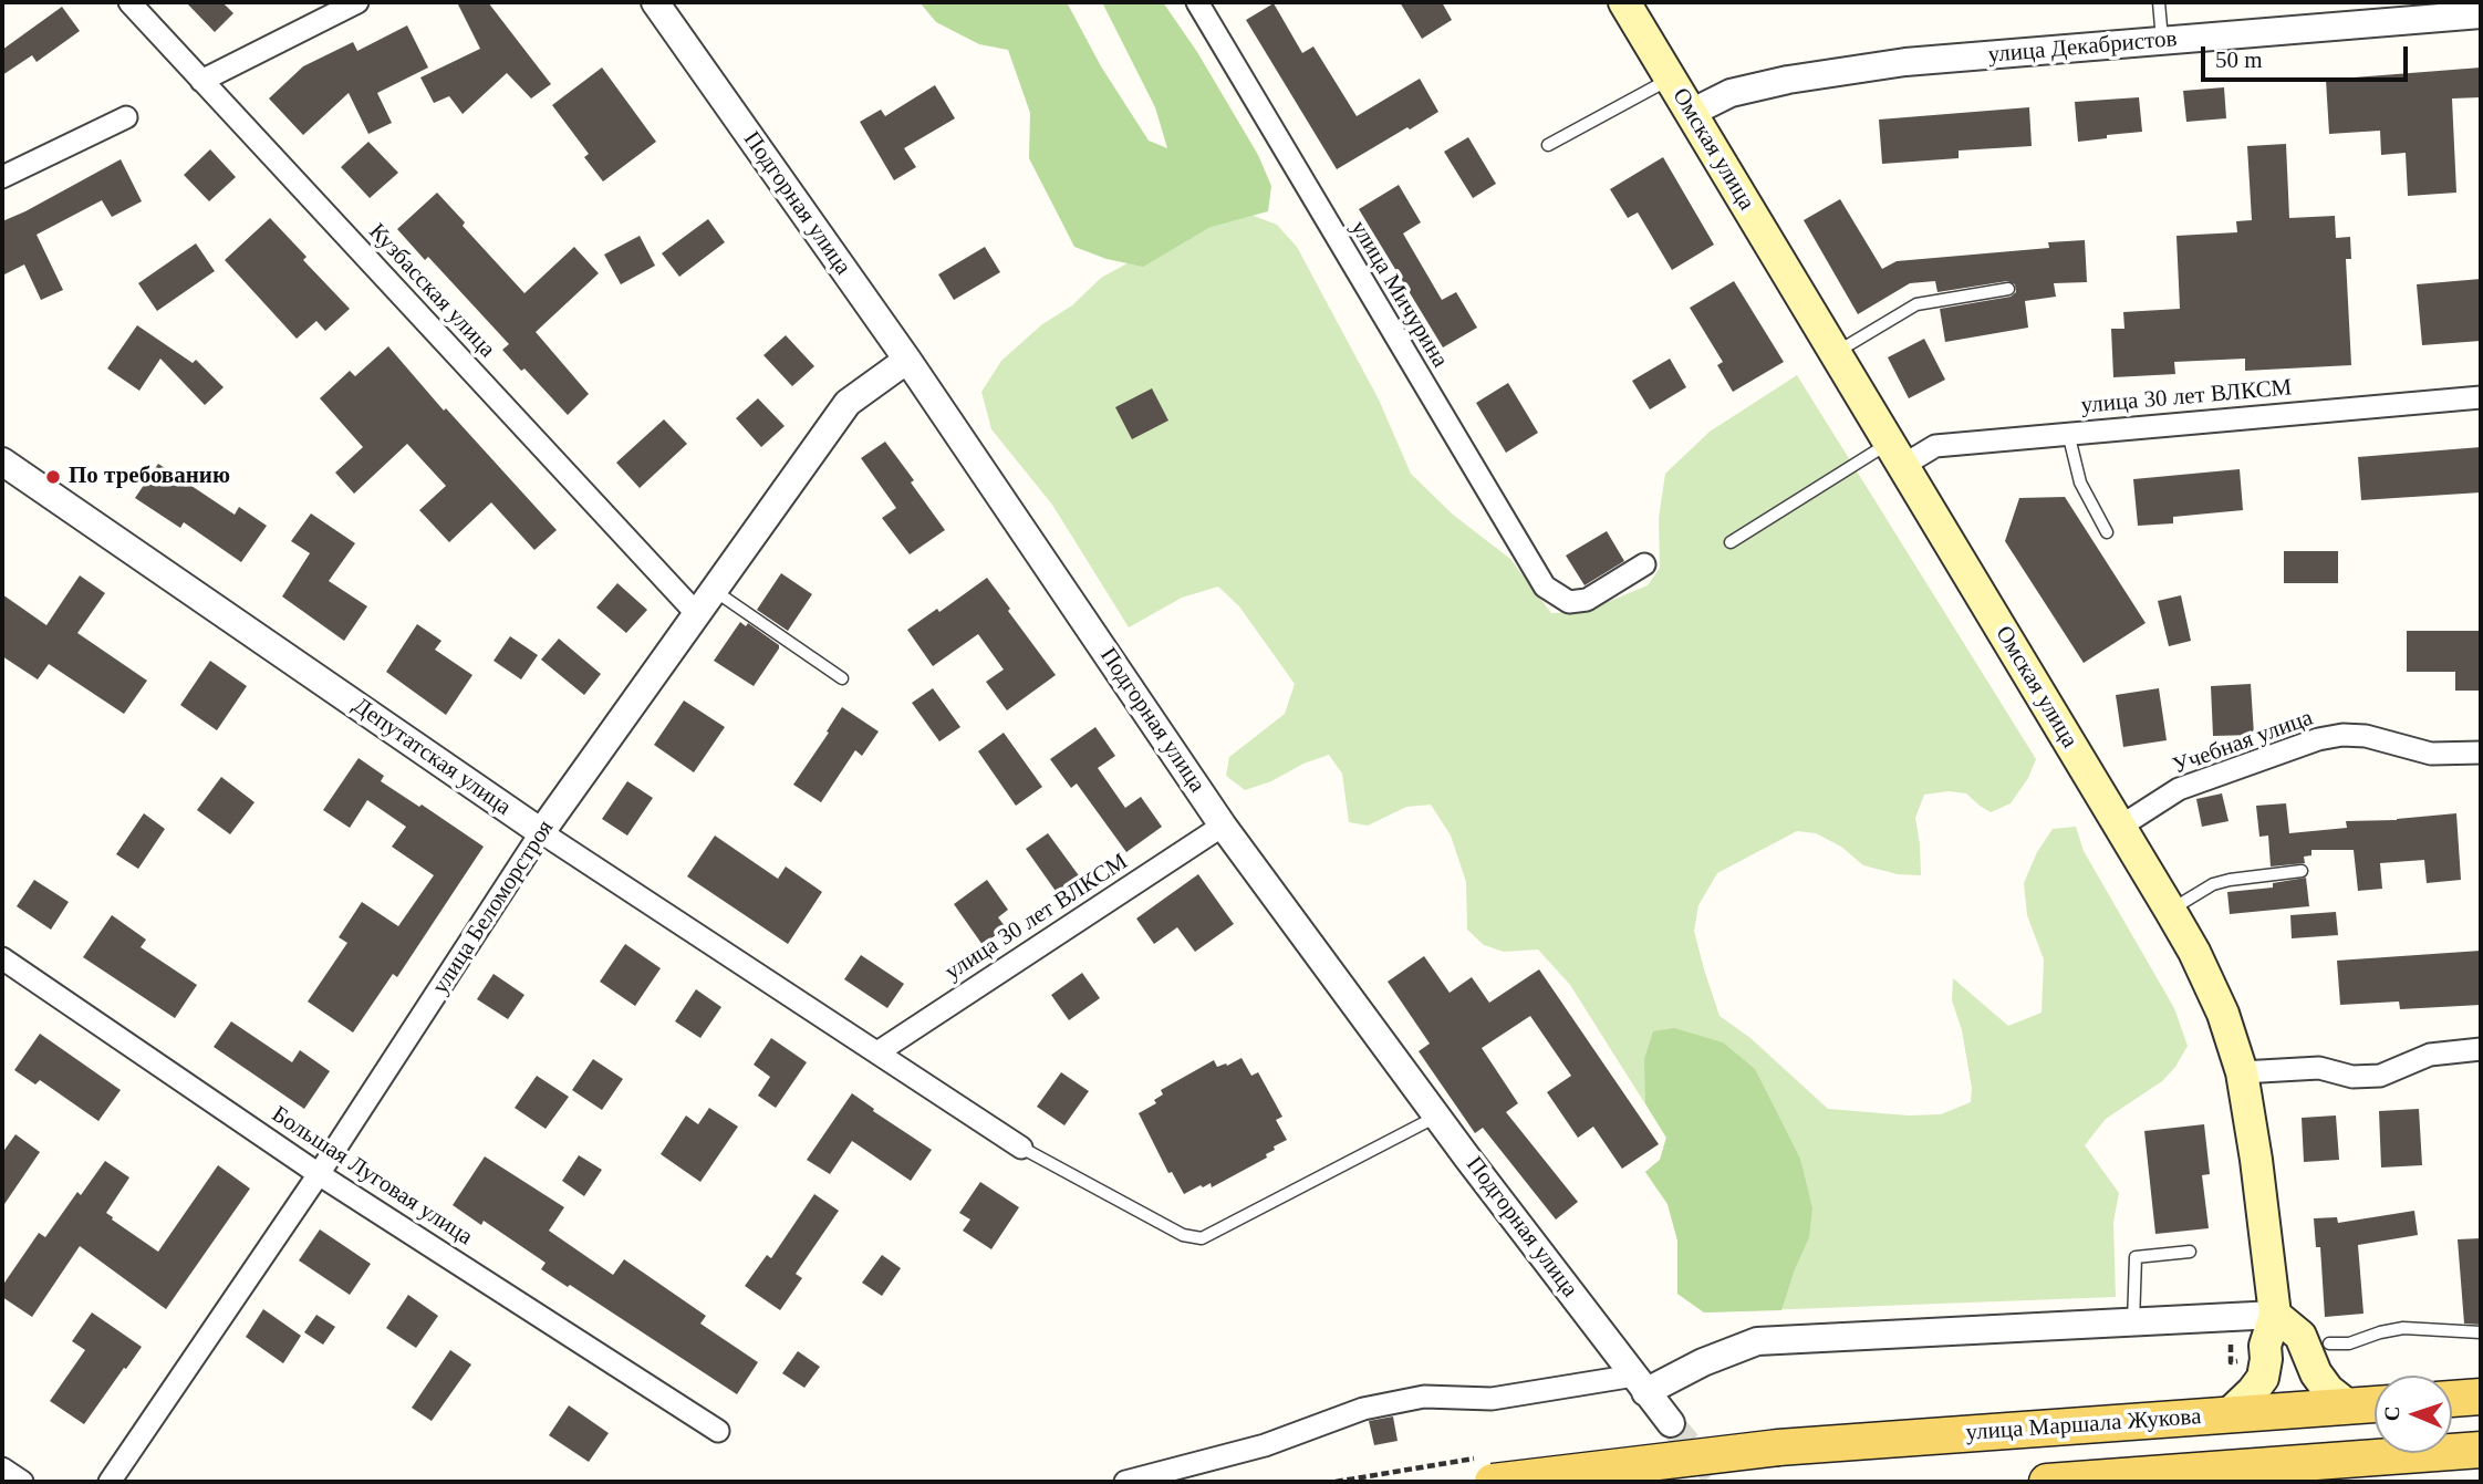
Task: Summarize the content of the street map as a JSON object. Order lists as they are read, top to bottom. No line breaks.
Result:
{"streets":{"main road":["Омская улица","улица Маршала Жукова"],"street":["улица Декабристов","Подгорная улица","Кузбасская улица","улица Мичурина","улица 30 лет ВЛКСМ","Учебная улица","Депутатская улица","улица Беломорстроя","Большая Луговая улица"]},"crossings":[["улица Декабристов","Омская улица"],["Омская улица","улица 30 лет ВЛКСМ"],["Омская улица","Учебная улица"],["Омская улица","улица Маршала Жукова"],["Подгорная улица","улица 30 лет ВЛКСМ"],["Подгорная улица","улица Беломорстроя"],["Кузбасская улица","улица Беломорстроя"],["улица 30 лет ВЛКСМ","Депутатская улица"],["Депутатская улица","улица Беломорстроя"],["улица Беломорстроя","Большая Луговая улица"]],"places":["По требованию"],"scale_bar":"50 m","north":"left"}
